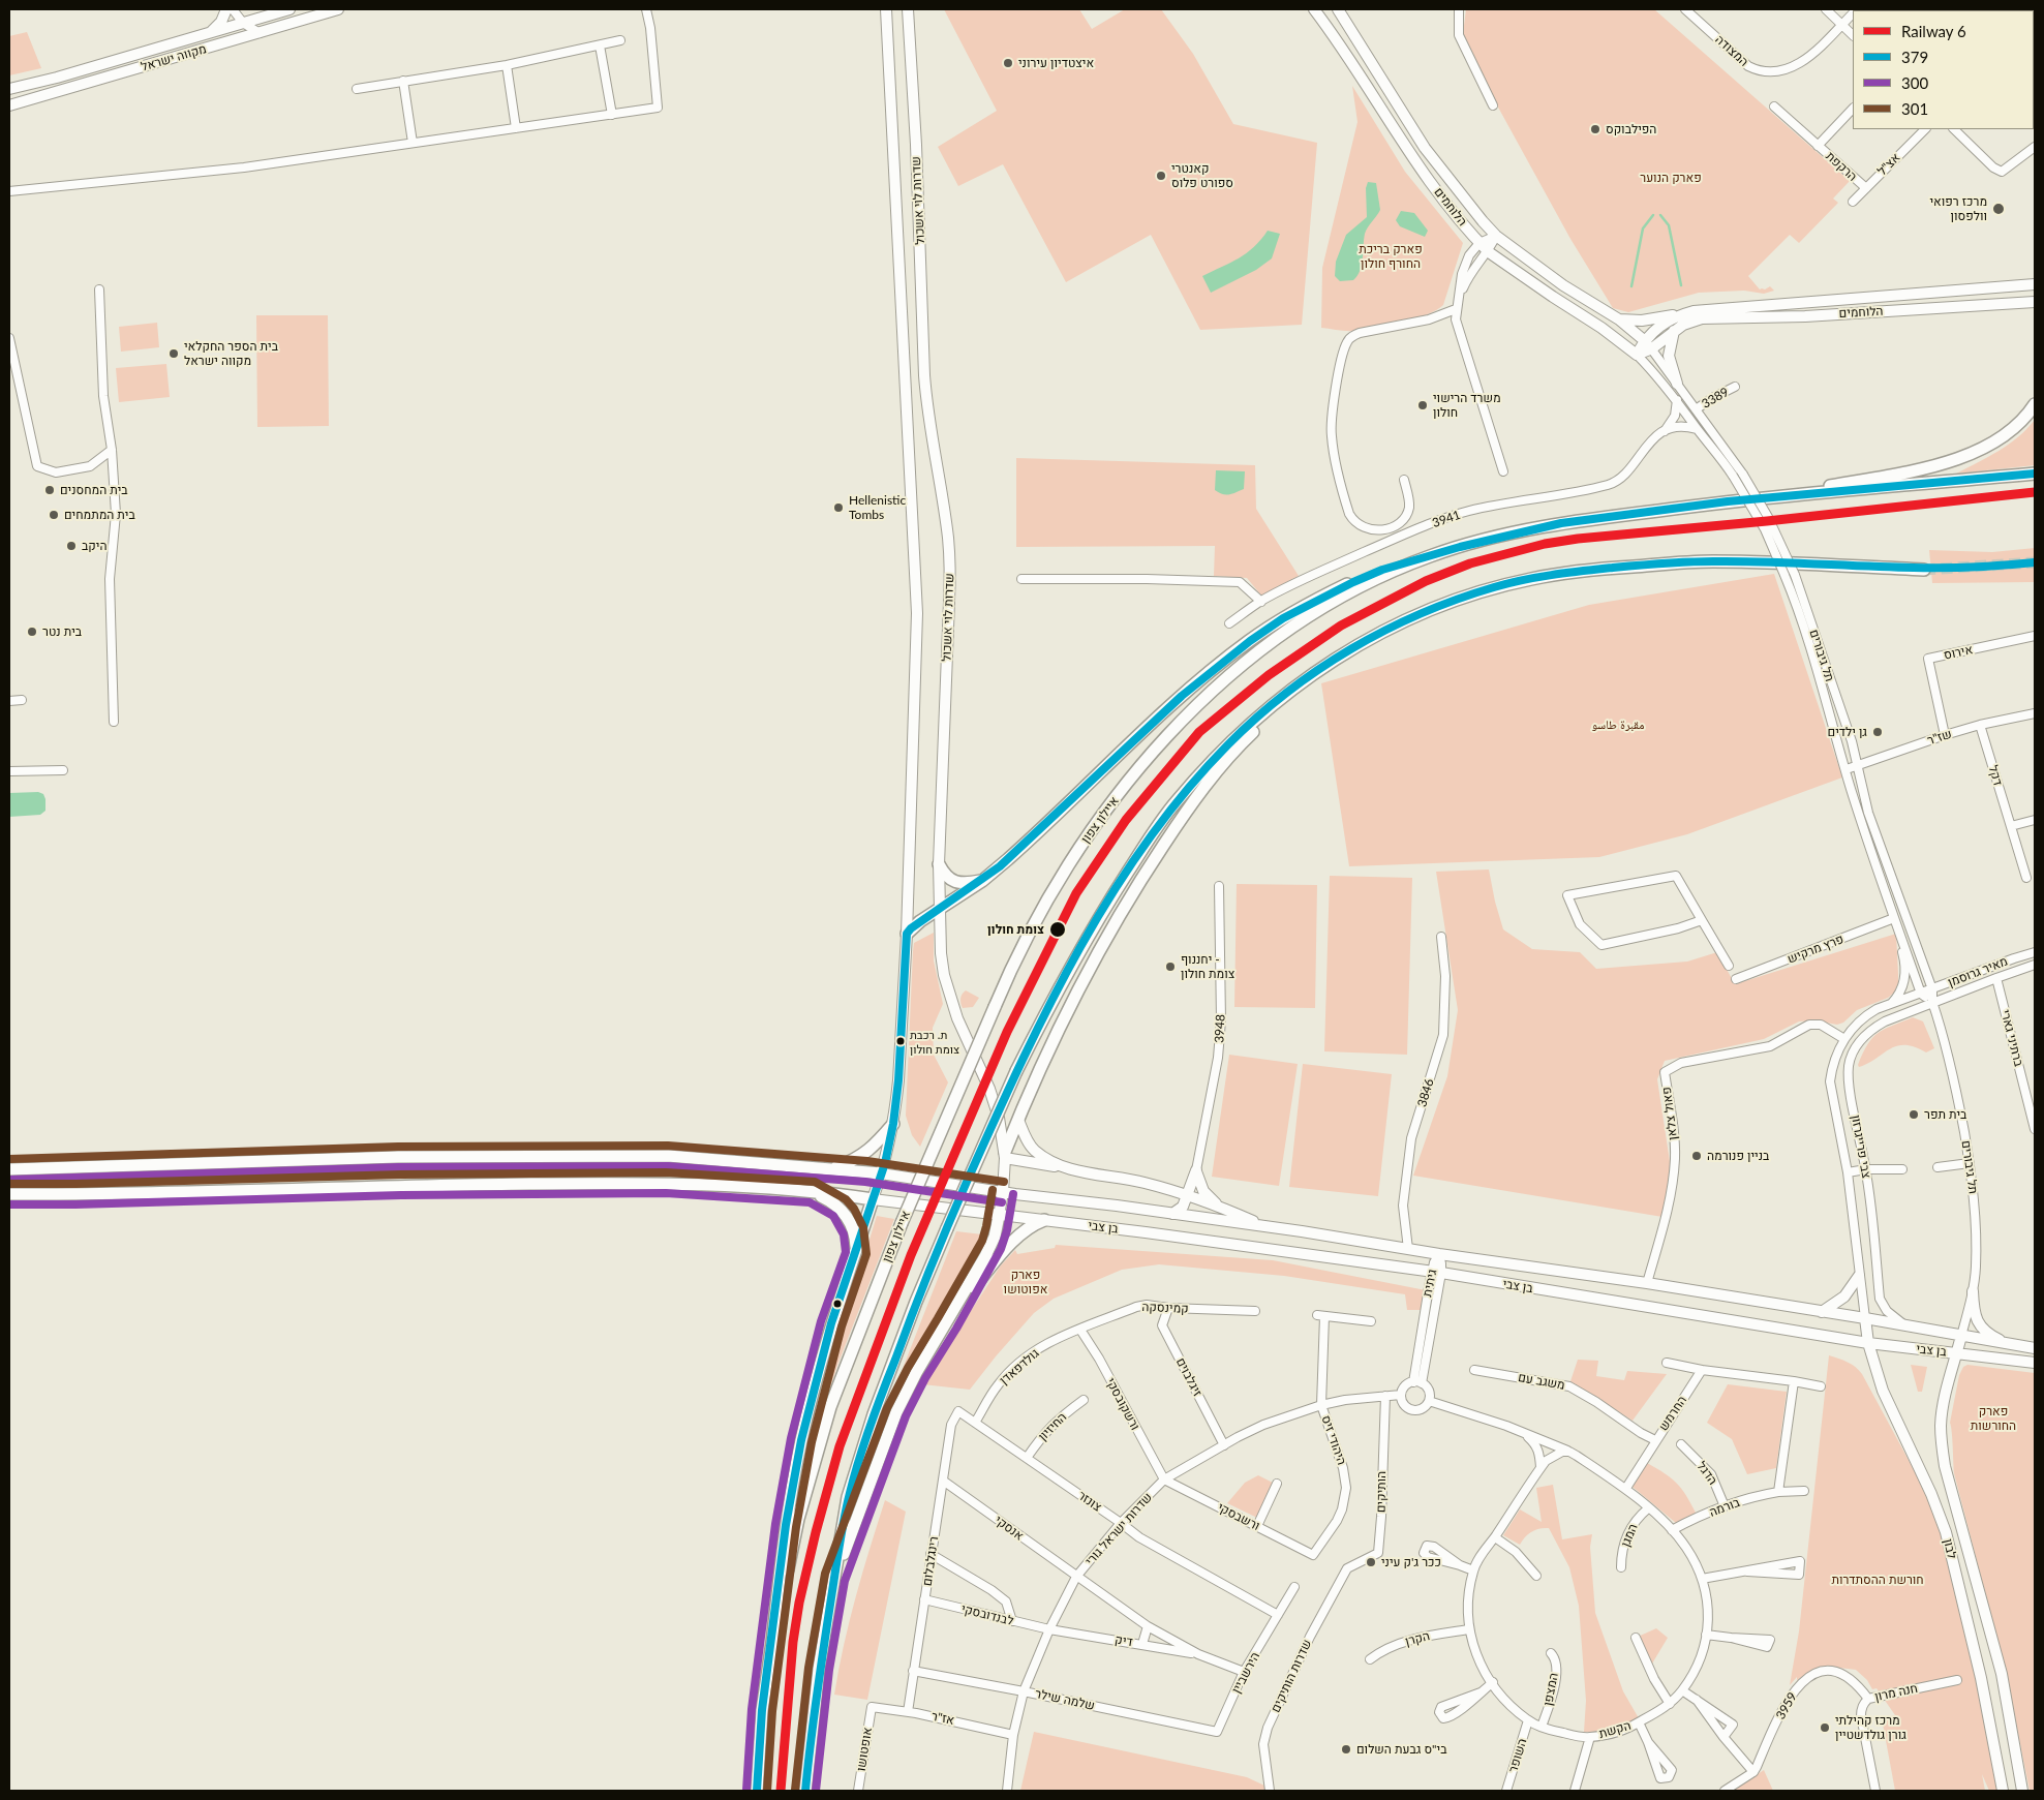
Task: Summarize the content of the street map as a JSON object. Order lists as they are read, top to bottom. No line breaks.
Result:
{"streets":{"highway":["איילון צפון"],"main road":["מקווה ישראל","שדרות לוי אשכול","הלוחמים","בן צבי","לבון"],"street":["המצודה","אצ\"ל","הרקפת","3389","3941","אירוס","תל גיבורים","שז\"ר","דקל","פרץ מרקיש","מאיר גרוסמן","3948","ברתיני גארי","3846","פאול צלאן","צבי פרייגרזון","גיתית","קמינסקה","גולדפאדן","זיגלבוים","משגב עם","ורשקובסקי","החרמש","החיזיון","היהודי זיס","הדגל","הותיקים","צונזר","בורמה","ורשבסקי","אנסקי","שדרות ישראל גורי","המגן","רינגלבלום","לבנדובסקי","הקרן","דיק","הירשביין","שדרות הותיקים","המצפן","חנה מרון","שלמה שילר","3959","אז\"ר","הקשת","אופטושו","השופר"]},"crossings":[["אצ\"ל","הרקפת"],["שדרות לוי אשכול","בן צבי"],["הלוחמים","תל גיבורים"],["3389","תל גיבורים"],["3941","תל גיבורים"],["אירוס","שז\"ר"],["תל גיבורים","שז\"ר"],["תל גיבורים","פרץ מרקיש"],["תל גיבורים","מאיר גרוסמן"],["תל גיבורים","צבי פרייגרזון"],["תל גיבורים","בן צבי"],["תל גיבורים","לבון"],["שז\"ר","דקל"],["מאיר גרוסמן","ברתיני גארי"],["מאיר גרוסמן","צבי פרייגרזון"],["3846","בן צבי"],["פאול צלאן","צבי פרייגרזון"],["פאול צלאן","בן צבי"],["צבי פרייגרזון","בן צבי"],["צבי פרייגרזון","לבון"],["בן צבי","גיתית"],["בן צבי","לבון"],["גיתית","שדרות ישראל גורי"],["גיתית","הקשת"],["קמינסקה","גולדפאדן"],["קמינסקה","זיגלבוים"],["קמינסקה","ורשקובסקי"],["גולדפאדן","ורשקובסקי"],["גולדפאדן","צונזר"],["זיגלבוים","שדרות ישראל גורי"],["משגב עם","החרמש"],["ורשקובסקי","ורשבסקי"],["ורשקובסקי","שדרות ישראל גורי"],["החרמש","הקשת"],["החיזיון","צונזר"],["היהודי זיס","ורשבסקי"],["היהודי זיס","שדרות ישראל גורי"],["הדגל","בורמה"],["הותיקים","שדרות ישראל גורי"],["הותיקים","שדרות הותיקים"],["צונזר","שדרות ישראל גורי"],["צונזר","רינגלבלום"],["צונזר","הירשביין"],["בורמה","הקשת"],["ורשבסקי","שדרות ישראל גורי"],["אנסקי","שדרות ישראל גורי"],["אנסקי","רינגלבלום"],["אנסקי","דיק"],["שדרות ישראל גורי","לבנדובסקי"],["שדרות ישראל גורי","דיק"],["שדרות ישראל גורי","שלמה שילר"],["שדרות ישראל גורי","אז\"ר"],["שדרות ישראל גורי","הקשת"],["המגן","הקשת"],["רינגלבלום","לבנדובסקי"],["רינגלבלום","שלמה שילר"],["רינגלבלום","אז\"ר"],["לבנדובסקי","דיק"],["הקרן","הקשת"],["דיק","הירשביין"],["הירשביין","שלמה שילר"],["המצפן","הקשת"],["חנה מרון","3959"],["אז\"ר","אופטושו"],["הקשת","השופר"]],"parks":["פארק הנוער","פארק בריכת החורף חולון","مقبرة طاسو","פארק אפוטושו","פארק החורשות","חורשת ההסתדרות"],"places":["איצטדיון עירוני","הפילבוקס","קאנטרי ספורט פלוס","מרכז רפואי וולפסון","בית הספר החקלאי מקווה ישראל","משרד הרישוי חולון","בית המחסנים","Hellenistic Tombs","בית המתמחים","היקב","בית נטר","גן ילדים","צומת חולון","יחננוף - צומת חולון","ת. רכבת צומת חולון","בית תפר","בניין פנורמה","ככר ג'ק עיני","מרכז קהילתי גורן גולדשטיין","בי\"ס גבעת השלום"],"lines":["transit line 379","rail line 6","transit line 301","transit line 300"],"legend":["Railway 6","379","300","301"]}
